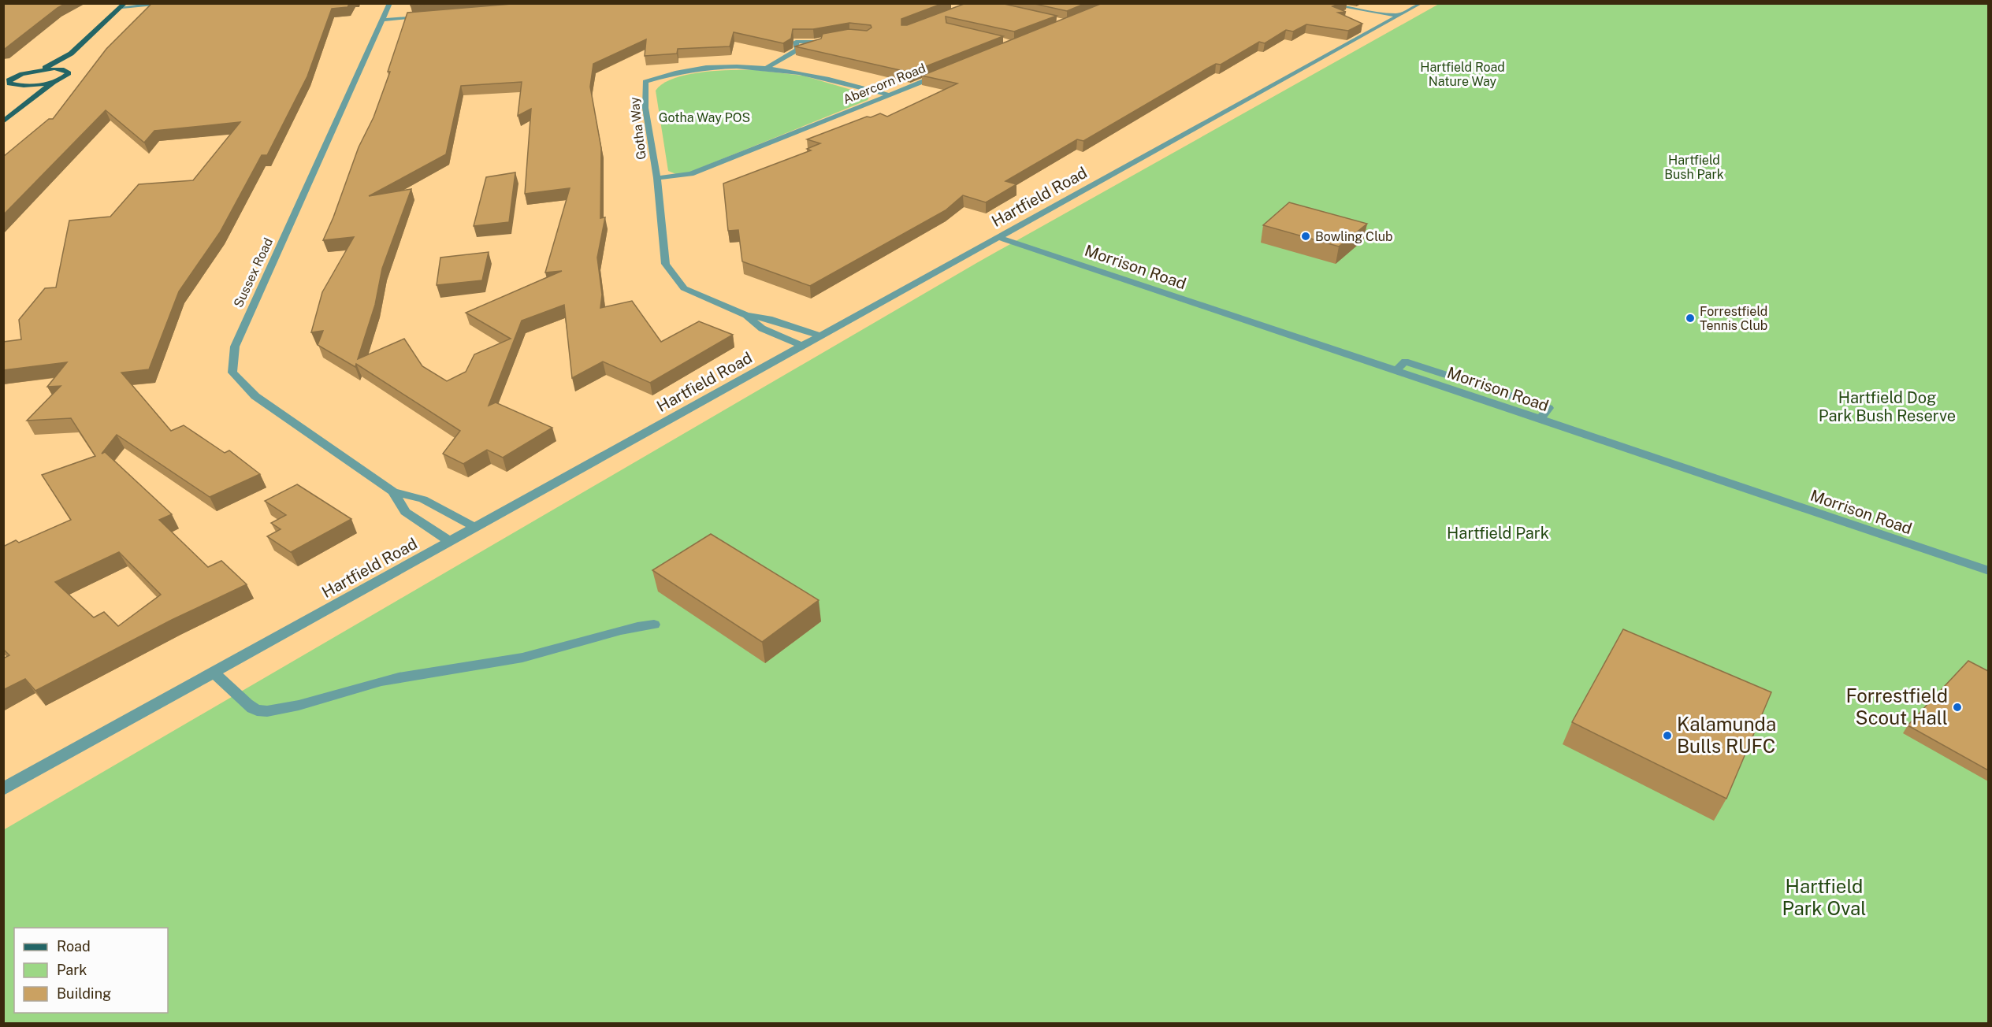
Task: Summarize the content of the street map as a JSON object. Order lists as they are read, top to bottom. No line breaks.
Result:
{"streets":{"street":["Abercorn Road","Gotha Way","Hartfield Road","Morrison Road","Sussex Road"]},"crossings":[["Abercorn Road","Gotha Way"],["Gotha Way","Hartfield Road"],["Hartfield Road","Morrison Road"],["Hartfield Road","Sussex Road"]],"parks":["Hartfield Road Nature Way","Gotha Way POS","Hartfield Bush Park","Hartfield Dog Park Bush Reserve","Hartfield Park","Hartfield Park Oval"],"places":["Bowling Club","Forrestfield Tennis Club","Forrestfield Scout Hall","Kalamunda Bulls RUFC"],"legend":["Road","Park","Building"]}
